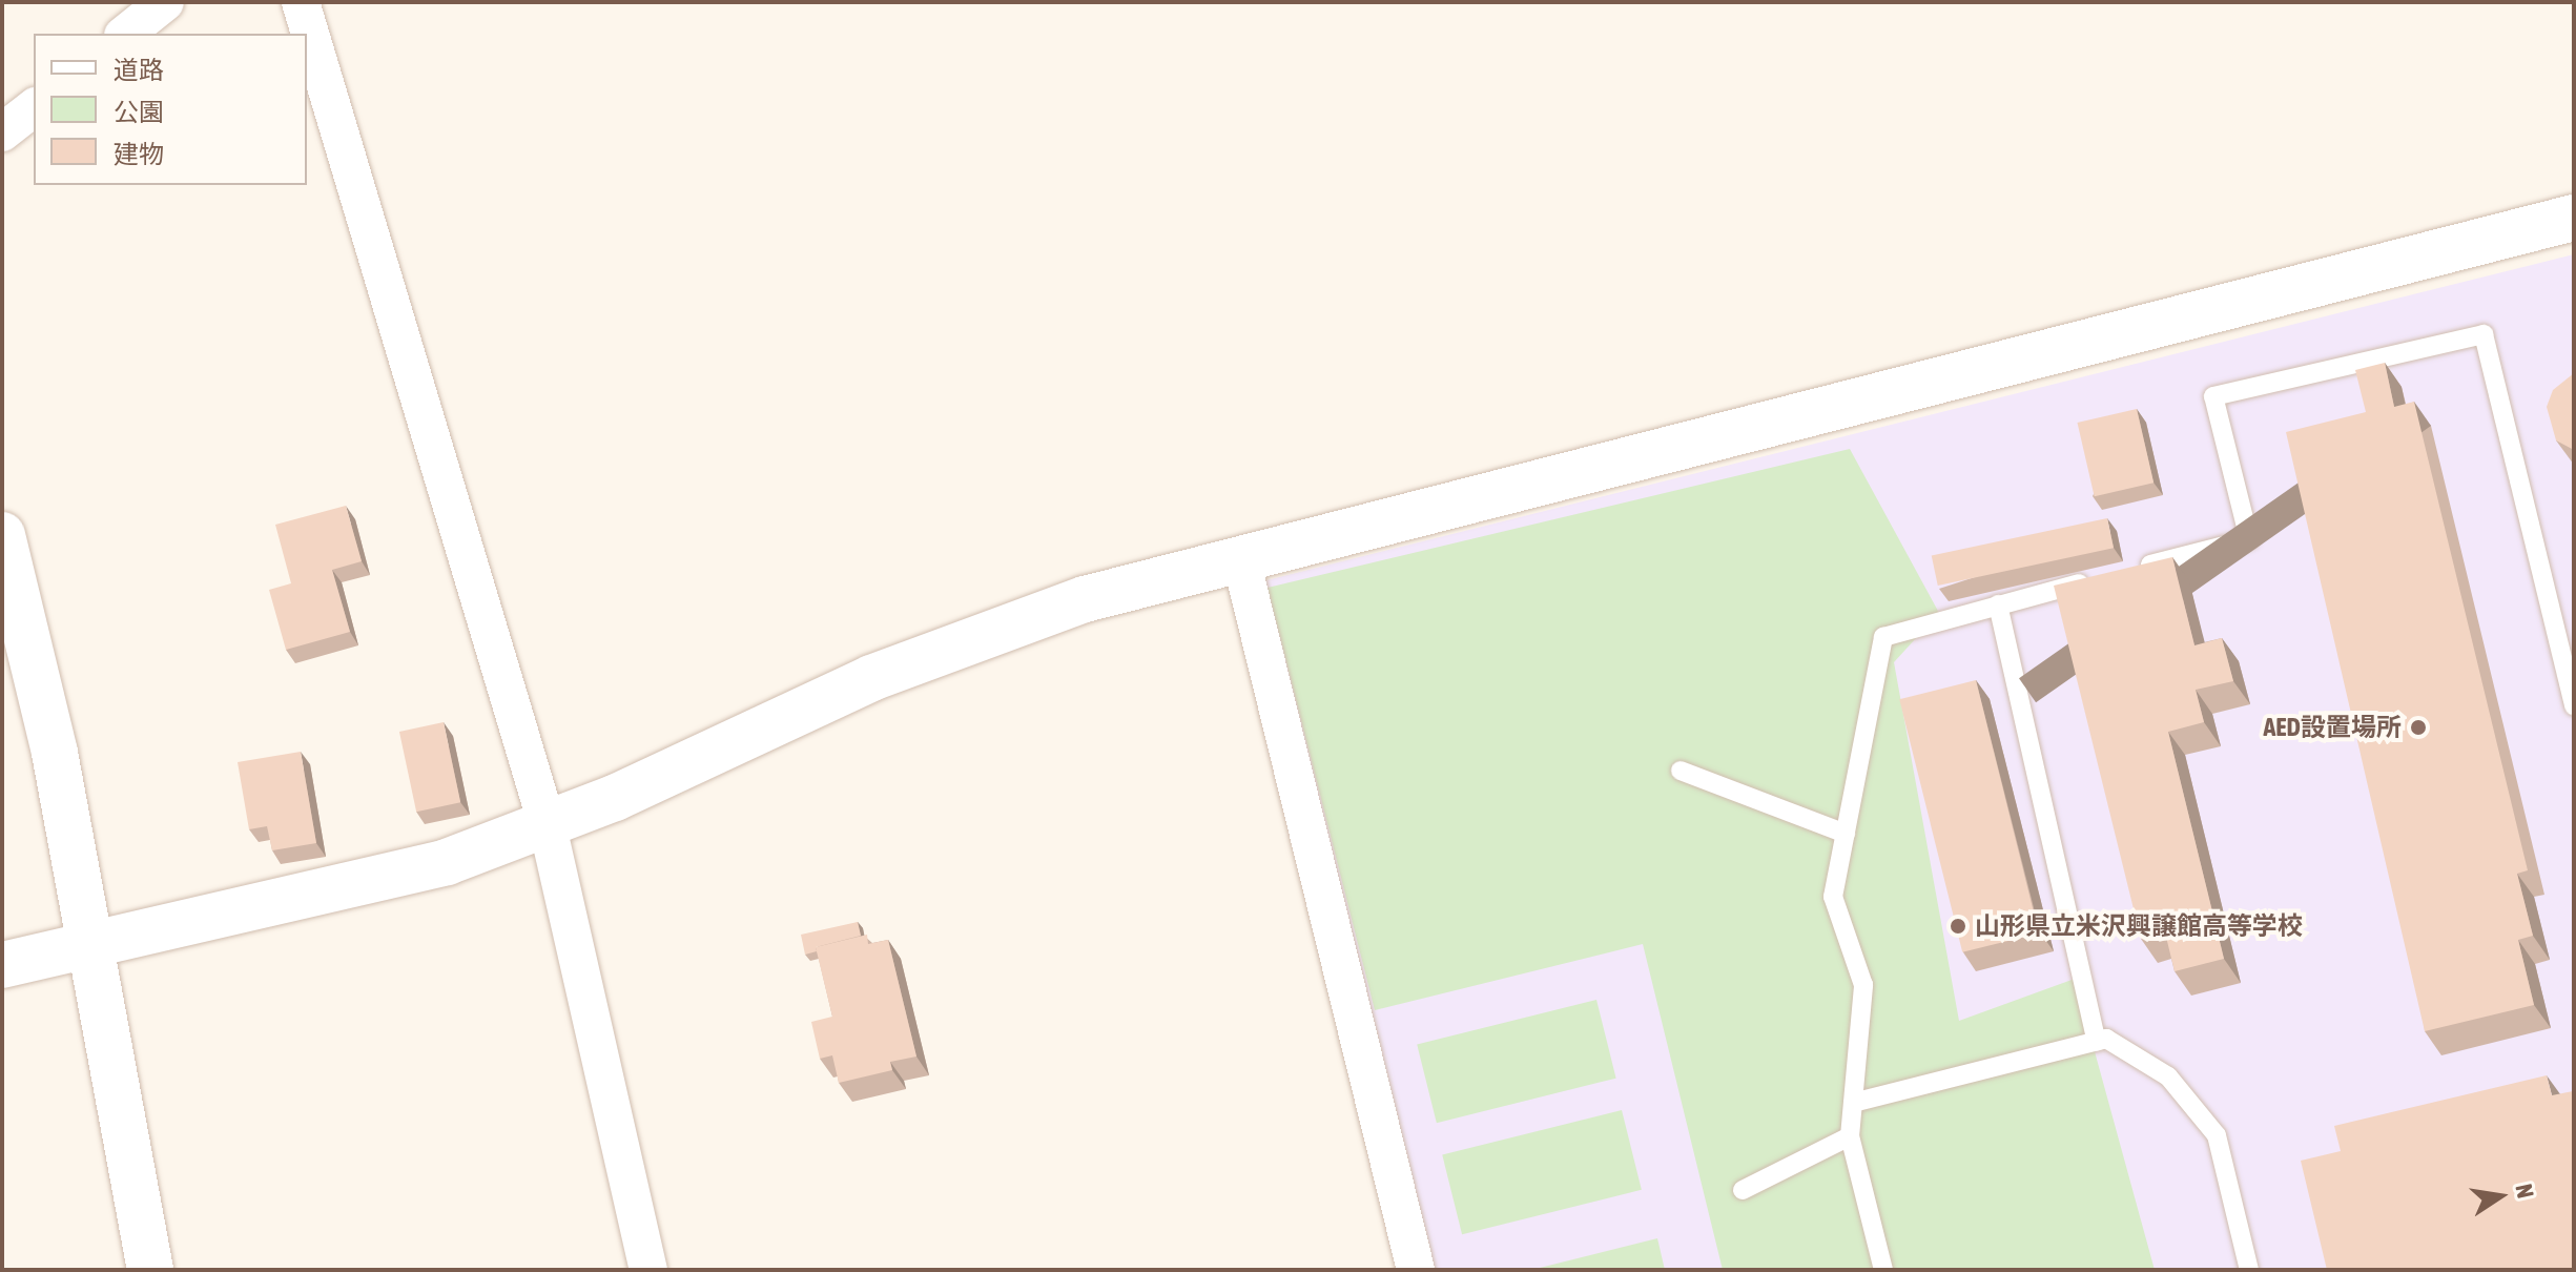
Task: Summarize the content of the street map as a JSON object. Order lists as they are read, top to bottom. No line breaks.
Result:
{"places":["AED設置場所","山形県立米沢興譲館高等学校"],"legend":["道路","公園","建物"],"north":"right"}
